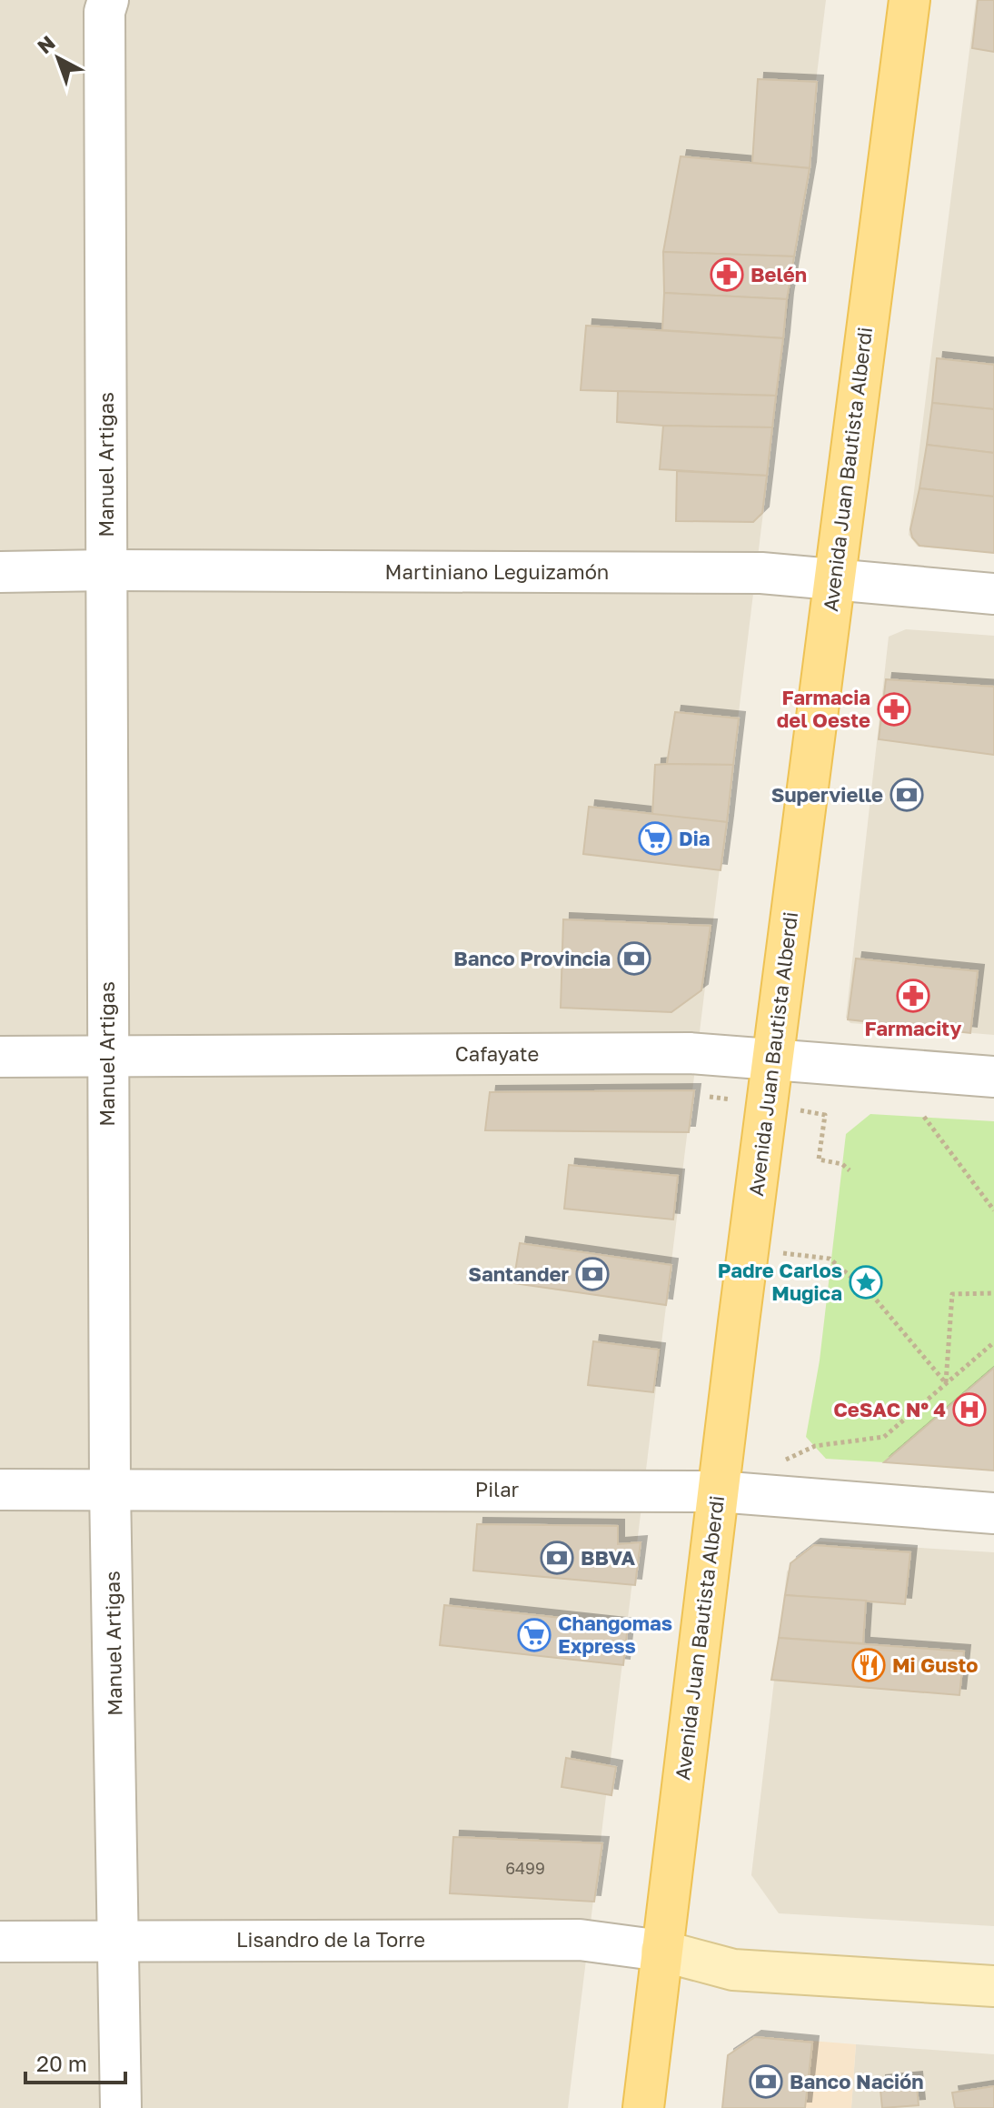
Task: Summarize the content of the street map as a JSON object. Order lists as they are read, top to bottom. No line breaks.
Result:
{"streets":{"main road":["Avenida Juan Bautista Alberdi"],"street":["Manuel Artigas","Martiniano Leguizamón","Cafayate","Pilar","Lisandro de la Torre"]},"crossings":[["Manuel Artigas","Martiniano Leguizamón"],["Manuel Artigas","Cafayate"],["Manuel Artigas","Pilar"],["Manuel Artigas","Lisandro de la Torre"],["Avenida Juan Bautista Alberdi","Martiniano Leguizamón"],["Avenida Juan Bautista Alberdi","Cafayate"],["Avenida Juan Bautista Alberdi","Pilar"],["Avenida Juan Bautista Alberdi","Lisandro de la Torre"]],"places":{"pharmacy":["Belén","Farmacia del Oeste","Farmacity"],"bank":["Supervielle","Banco Provincia","Santander","BBVA","Banco Nación"],"supermarket":["Dia","Changomas Express"],"place":["Padre Carlos Mugica"],"hospital":["CeSAC Nº 4"],"restaurant":["Mi Gusto"]},"house_numbers":["6499"],"scale_bar":"20 m","north":"top left"}
